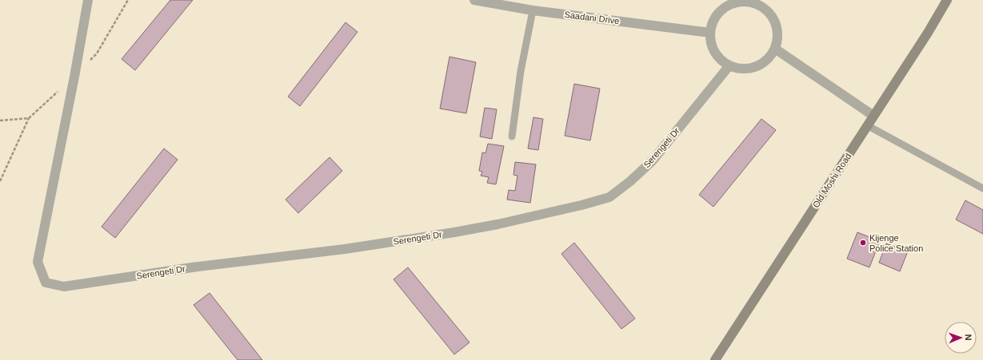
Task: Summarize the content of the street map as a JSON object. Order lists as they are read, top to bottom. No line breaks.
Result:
{"streets":{"main road":["Old Moshi Road"],"street":["Saadani Drive","Serengeti Dr"]},"crossings":[["Saadani Drive","Serengeti Dr"]],"places":["Kijenge Police Station"],"north":"right"}
